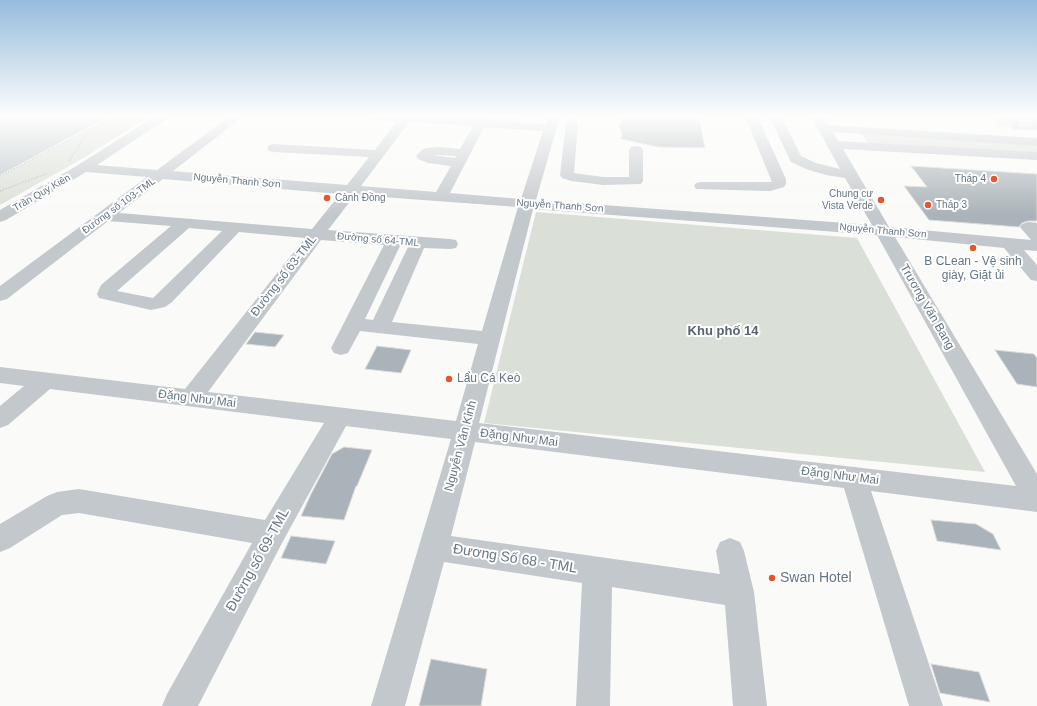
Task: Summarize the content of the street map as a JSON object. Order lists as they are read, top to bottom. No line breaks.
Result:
{"streets":{"street":["Nguyễn Thanh Sơn","Trần Quý Kiên","Đường số 103-TML","Đường số 64-TML","Đường số 63-TML","Trương Văn Bang","Đặng Như Mai","Nguyễn Văn Kỉnh","Đương Số 68 - TML","Đường số 69-TML"]},"crossings":[["Nguyễn Thanh Sơn","Trần Quý Kiên"],["Nguyễn Thanh Sơn","Đường số 103-TML"],["Nguyễn Thanh Sơn","Đường số 63-TML"],["Nguyễn Thanh Sơn","Trương Văn Bang"],["Nguyễn Thanh Sơn","Nguyễn Văn Kỉnh"],["Đường số 103-TML","Đường số 64-TML"],["Đường số 64-TML","Đường số 63-TML"],["Đường số 63-TML","Đặng Như Mai"],["Trương Văn Bang","Đặng Như Mai"],["Đặng Như Mai","Nguyễn Văn Kỉnh"],["Đặng Như Mai","Đường số 69-TML"],["Nguyễn Văn Kỉnh","Đương Số 68 - TML"]],"districts":["Khu phố 14"],"places":["Tháp 4","Cành Đồng","Chung cư Vista Verde","Tháp 3","B CLean - Vệ sinh giày, Giặt ủi","Lẩu Cá Keò","Swan Hotel"]}
